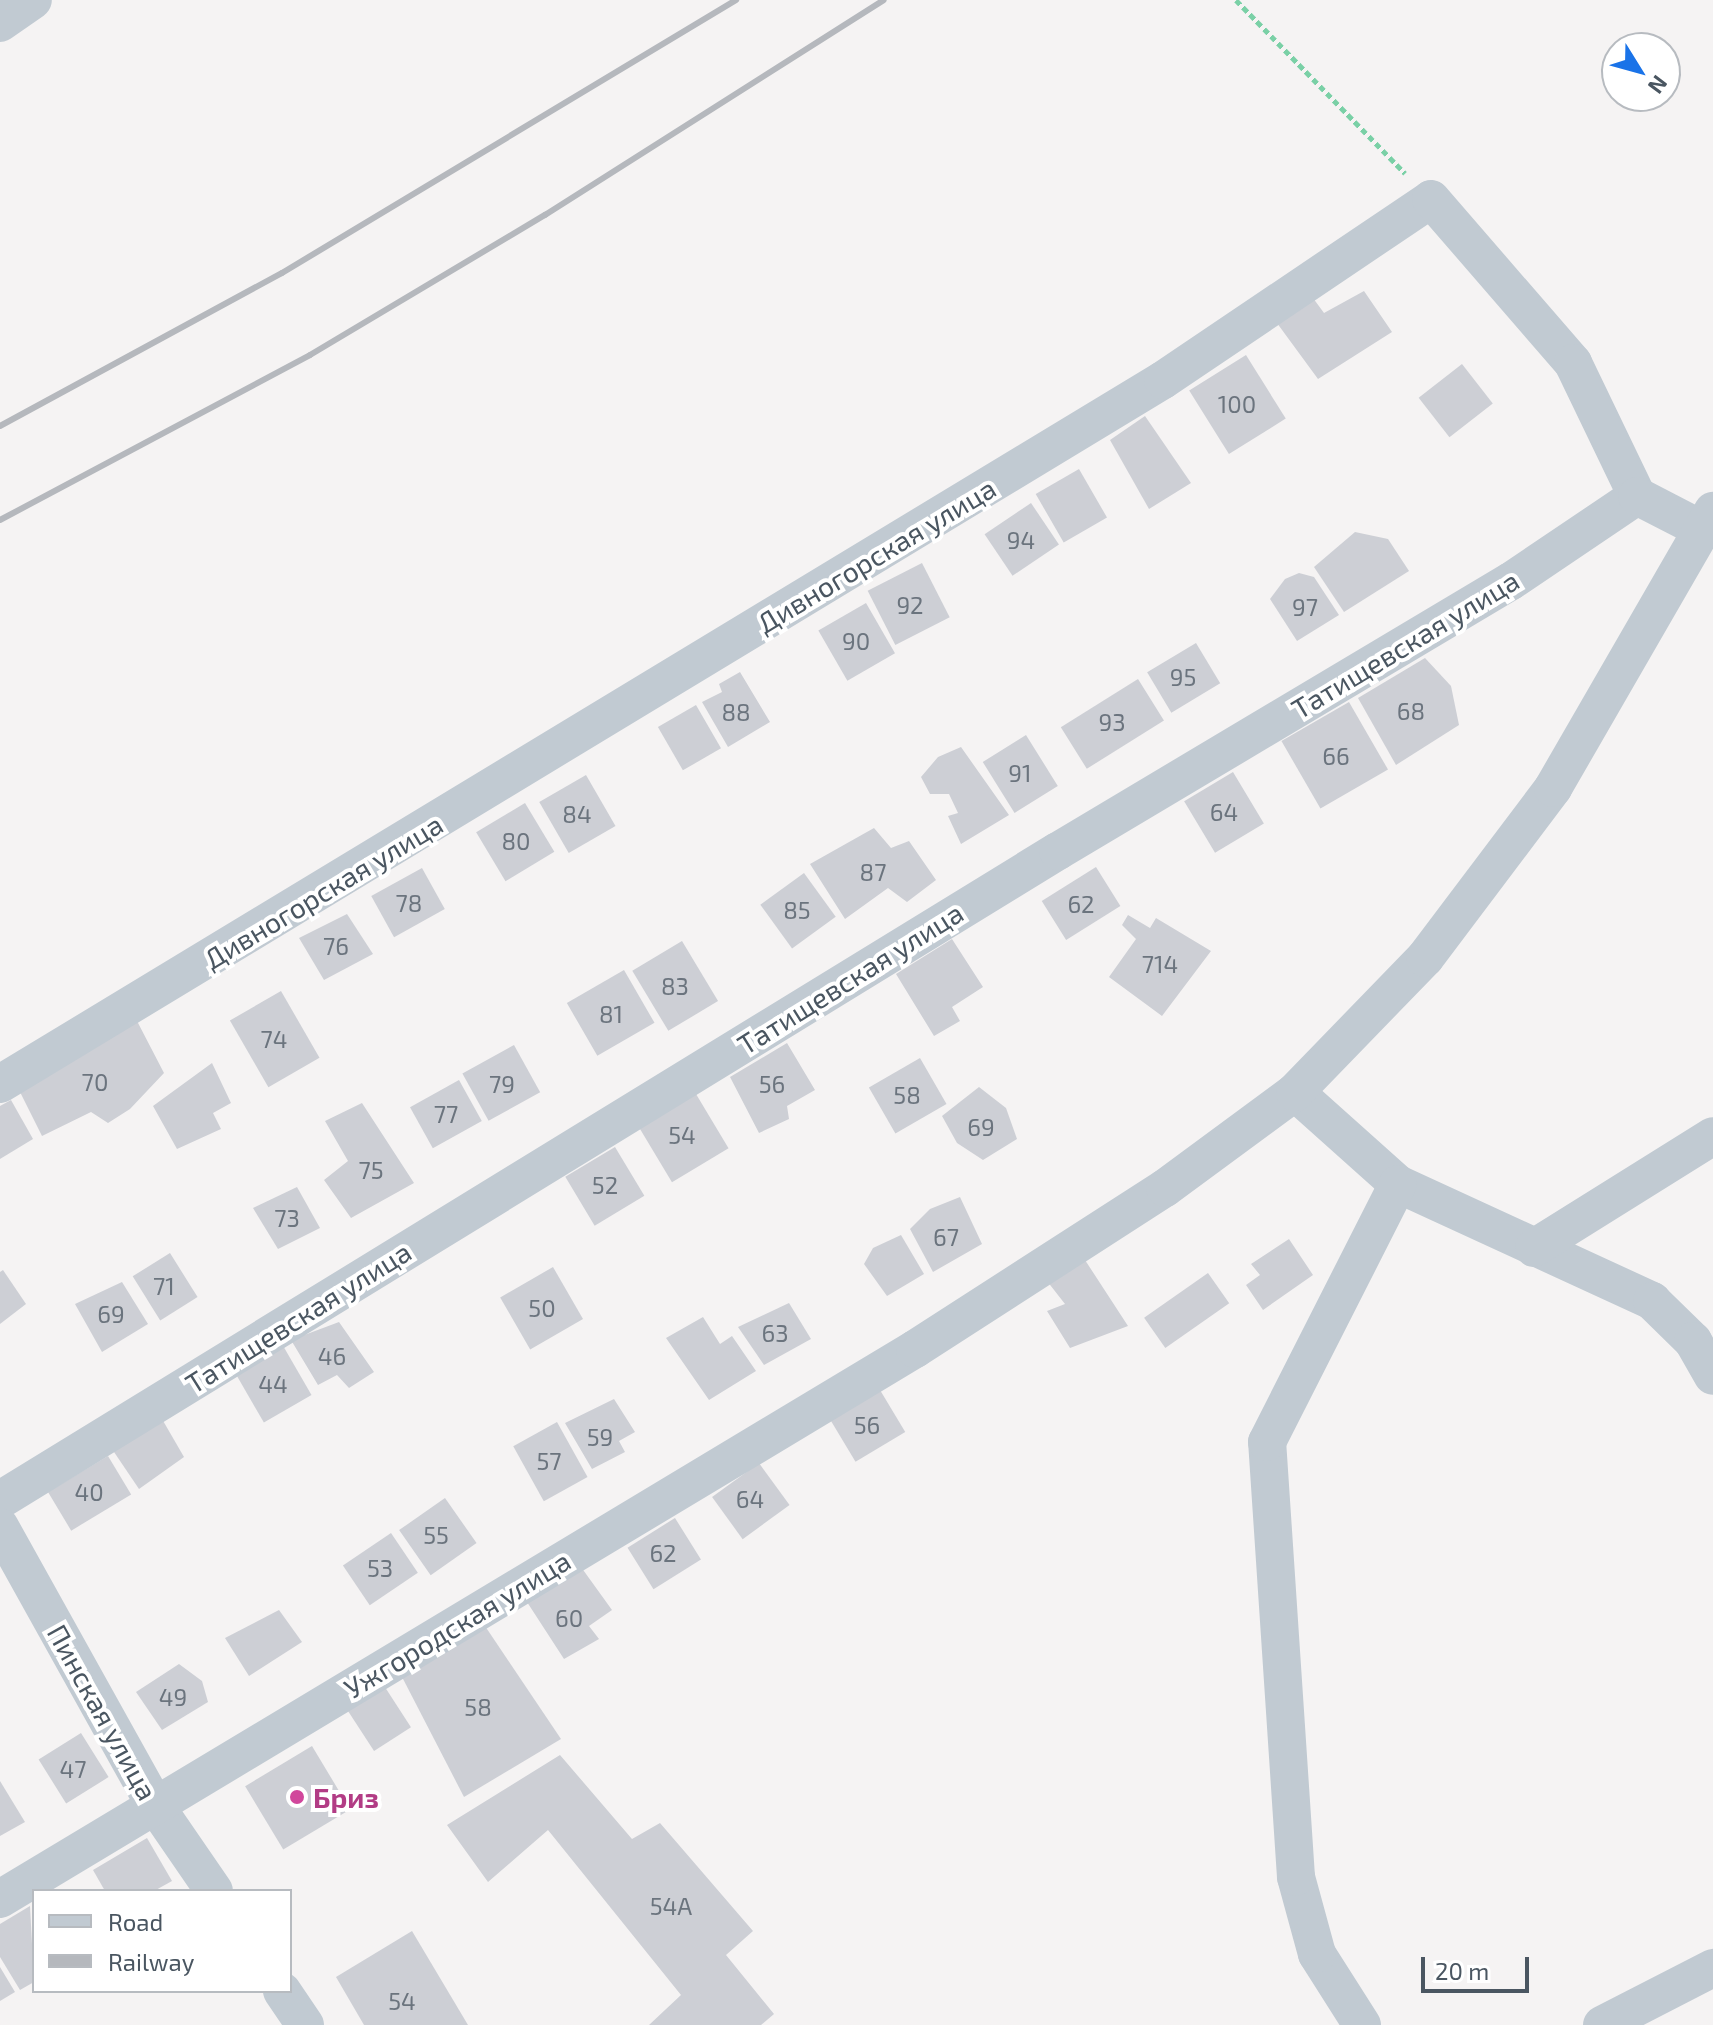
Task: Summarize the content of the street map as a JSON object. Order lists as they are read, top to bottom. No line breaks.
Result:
{"streets":{"street":["Дивногорская улица","Татищевская улица","Ужгородская улица","Пинская улица"]},"crossings":[["Ужгородская улица","Пинская улица"]],"places":["Бриз"],"house_numbers":["100","94","92","97","90","95","68","88","93","66","91","64","84","80","87","78","62","85","76","714","83","81","74","70","79","56","58","77","69","54","75","52","73","67","71","50","69","63","46","44","56","59","57","40","64","55","62","53","60","49","58","47","54А","54"],"legend":["Road","Railway"],"scale_bar":"20 m","north":"bottom right"}
